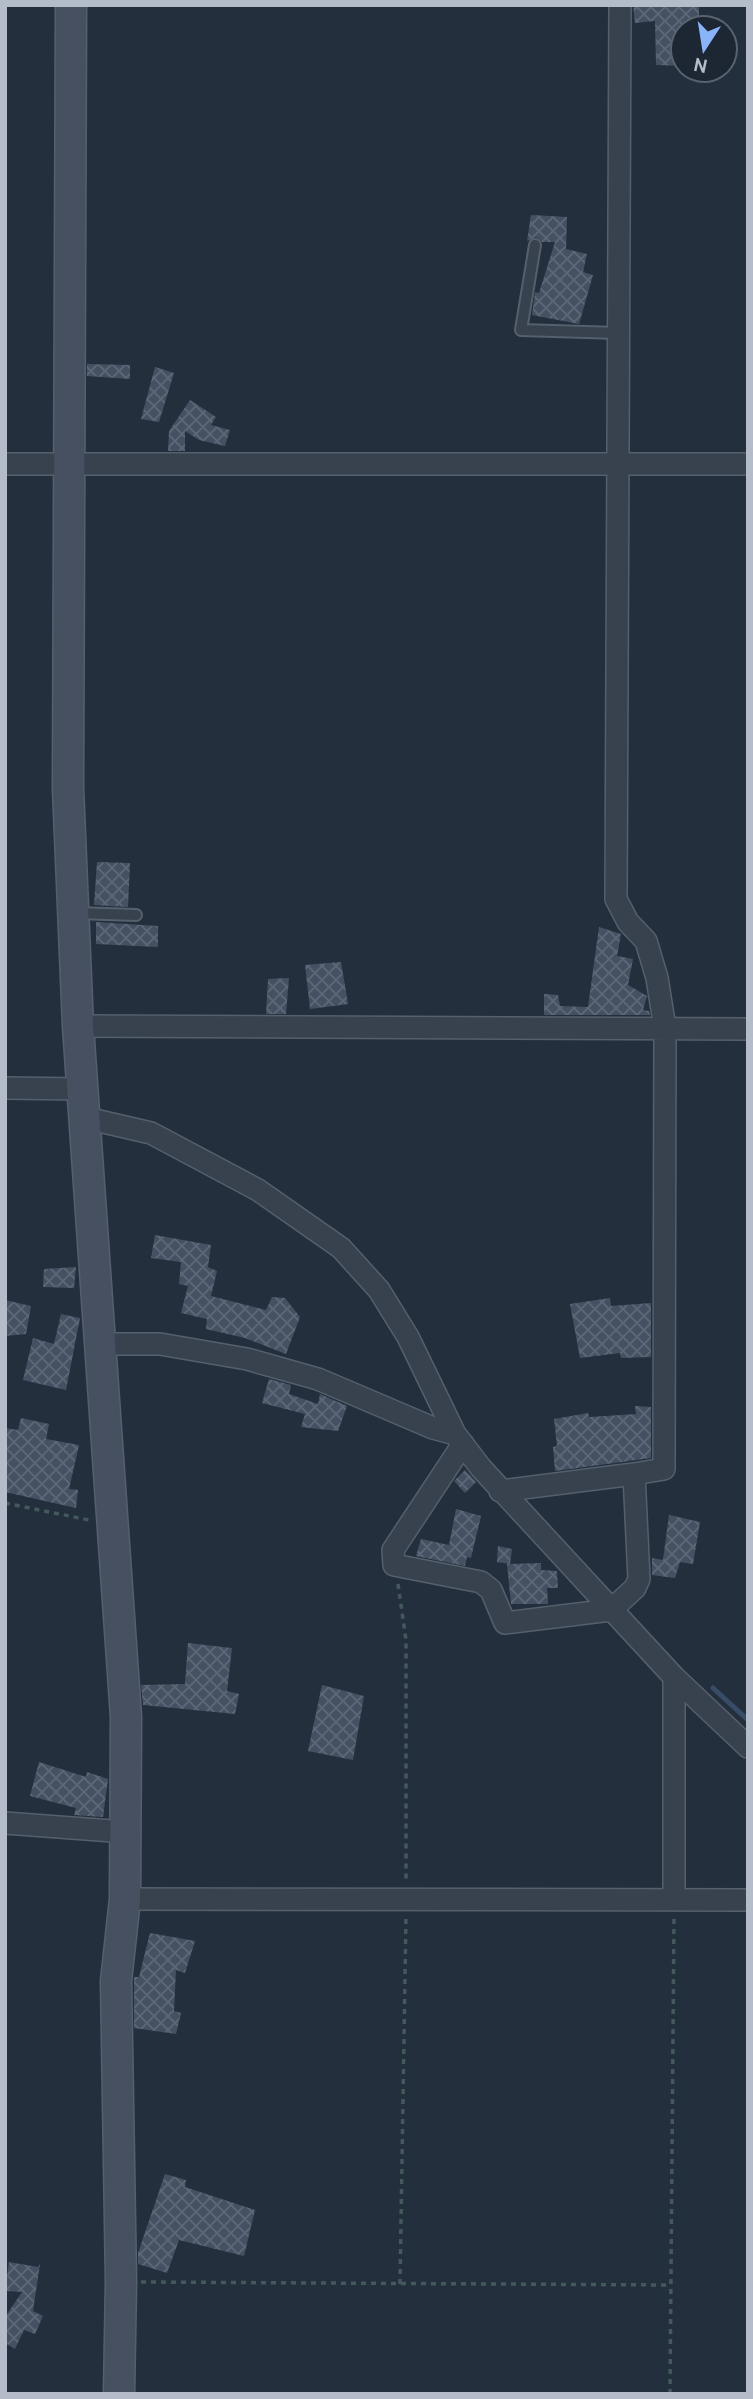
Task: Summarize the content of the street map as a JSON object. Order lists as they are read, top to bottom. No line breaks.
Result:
{"north":"bottom"}
